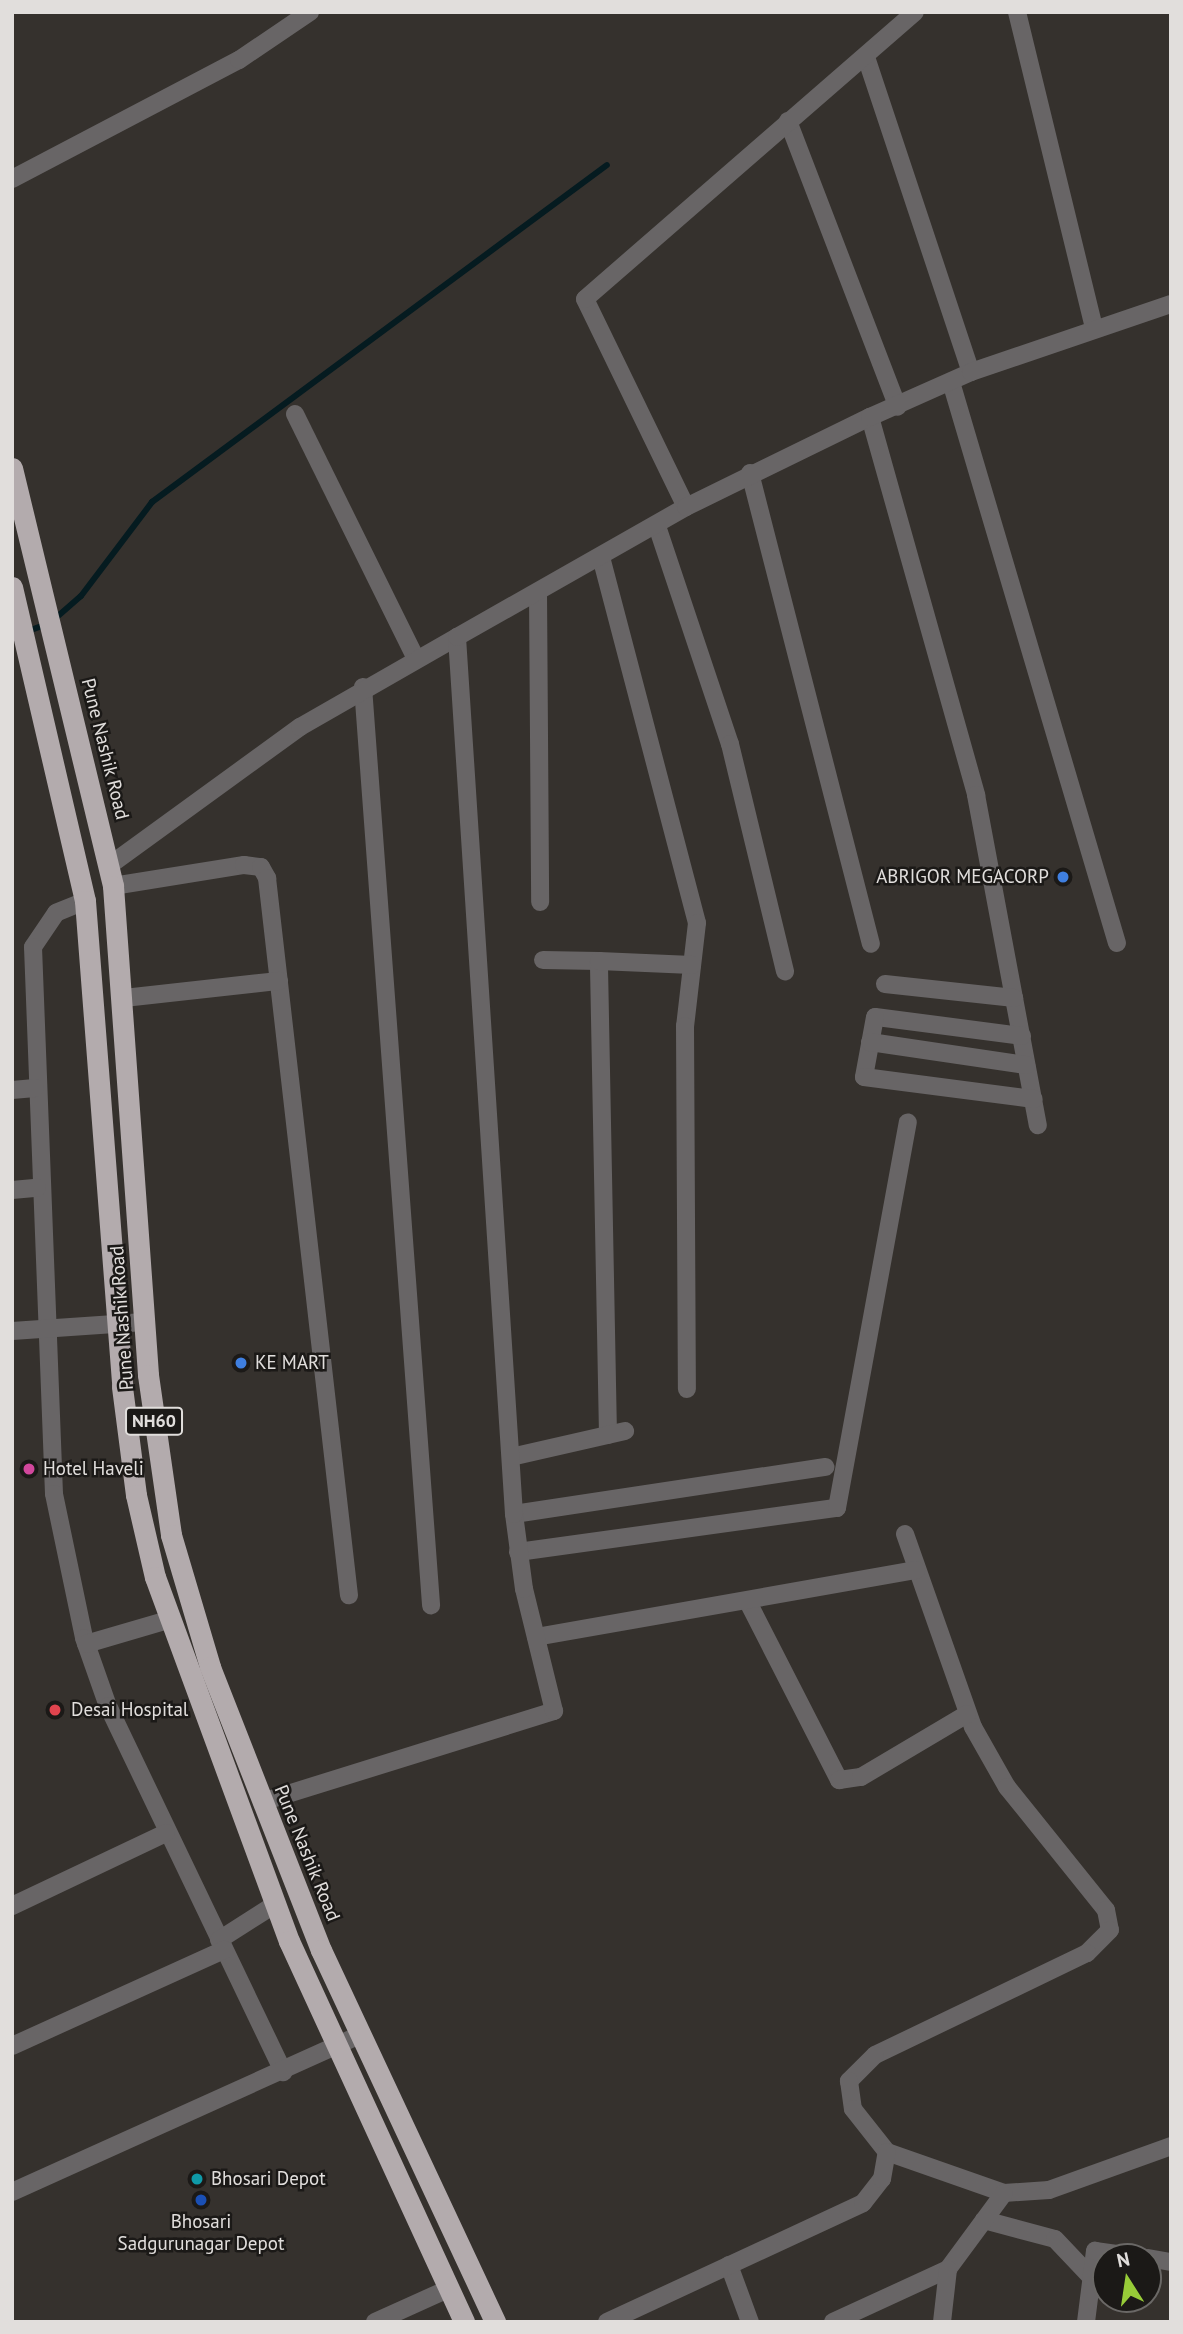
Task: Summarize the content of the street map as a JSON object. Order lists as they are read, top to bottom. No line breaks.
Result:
{"streets":{"highway":["Pune Nashik Road","NH60"]},"places":["ABRIGOR MEGACORP","KE MART","Hotel Haveli","Desai Hospital","Bhosari Depot","Bhosari Sadgurunagar Depot"],"north":"top"}
